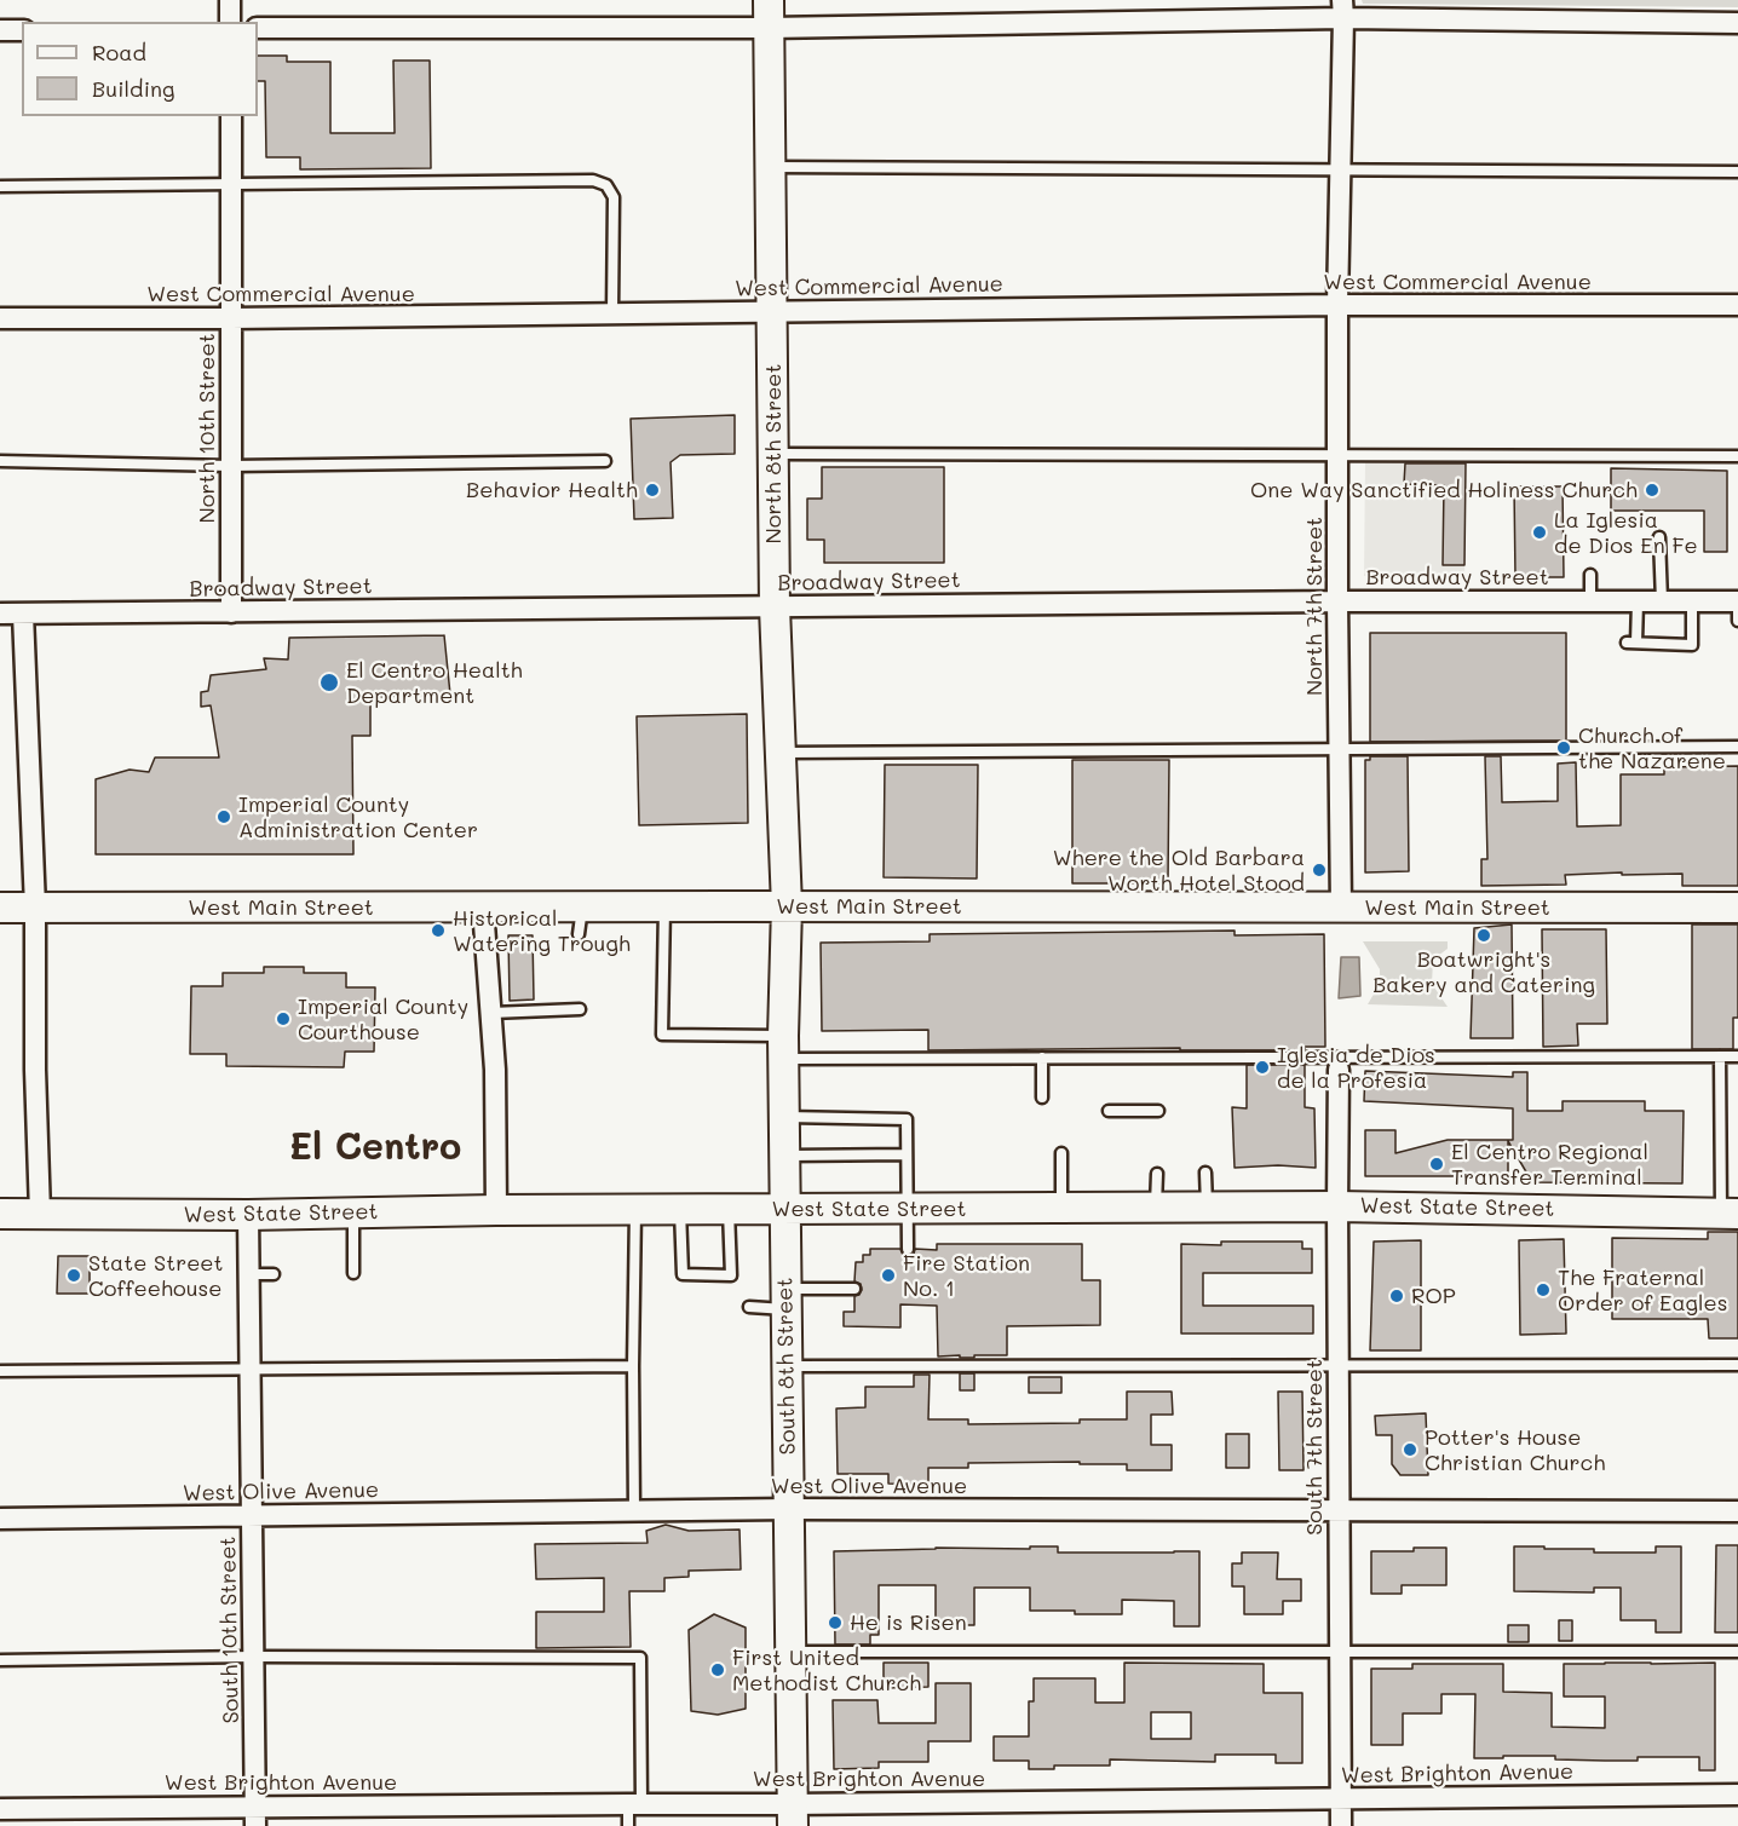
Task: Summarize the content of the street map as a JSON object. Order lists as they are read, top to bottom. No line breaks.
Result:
{"streets":{"street":["West Commercial Avenue","North 10th Street","North 8th Street","Broadway Street","North 7th Street","West Main Street","West State Street","South 8th Street","South 7th Street","West Olive Avenue","South 10th Street","West Brighton Avenue"]},"crossings":[["West Commercial Avenue","North 10th Street"],["West Commercial Avenue","North 8th Street"],["West Commercial Avenue","North 7th Street"],["North 10th Street","Broadway Street"],["North 8th Street","Broadway Street"],["North 8th Street","West Main Street"],["North 8th Street","South 8th Street"],["Broadway Street","North 7th Street"],["North 7th Street","West Main Street"],["West Main Street","South 8th Street"],["West State Street","South 8th Street"],["West State Street","South 7th Street"],["West State Street","South 10th Street"],["South 8th Street","West Olive Avenue"],["South 8th Street","West Brighton Avenue"],["South 7th Street","West Olive Avenue"],["South 7th Street","West Brighton Avenue"],["West Olive Avenue","South 10th Street"],["South 10th Street","West Brighton Avenue"]],"districts":["El Centro"],"places":["Behavior Health","One Way Sanctified Holiness Church","La Iglesia de Dios En Fe","El Centro Health Department","Church of the Nazarene","Imperial County Administration Center","Where the Old Barbara Worth Hotel Stood","Historical Watering Trough","Boatwright's Bakery and Catering","Imperial County Courthouse","Iglesia de Dios de la Profesia","El Centro Regional Transfer Terminal","State Street Coffeehouse","Fire Station No. 1","The Fraternal Order of Eagles","ROP","Potter's House Christian Church","He is Risen","First United Methodist Church"],"legend":["Road","Building"]}
